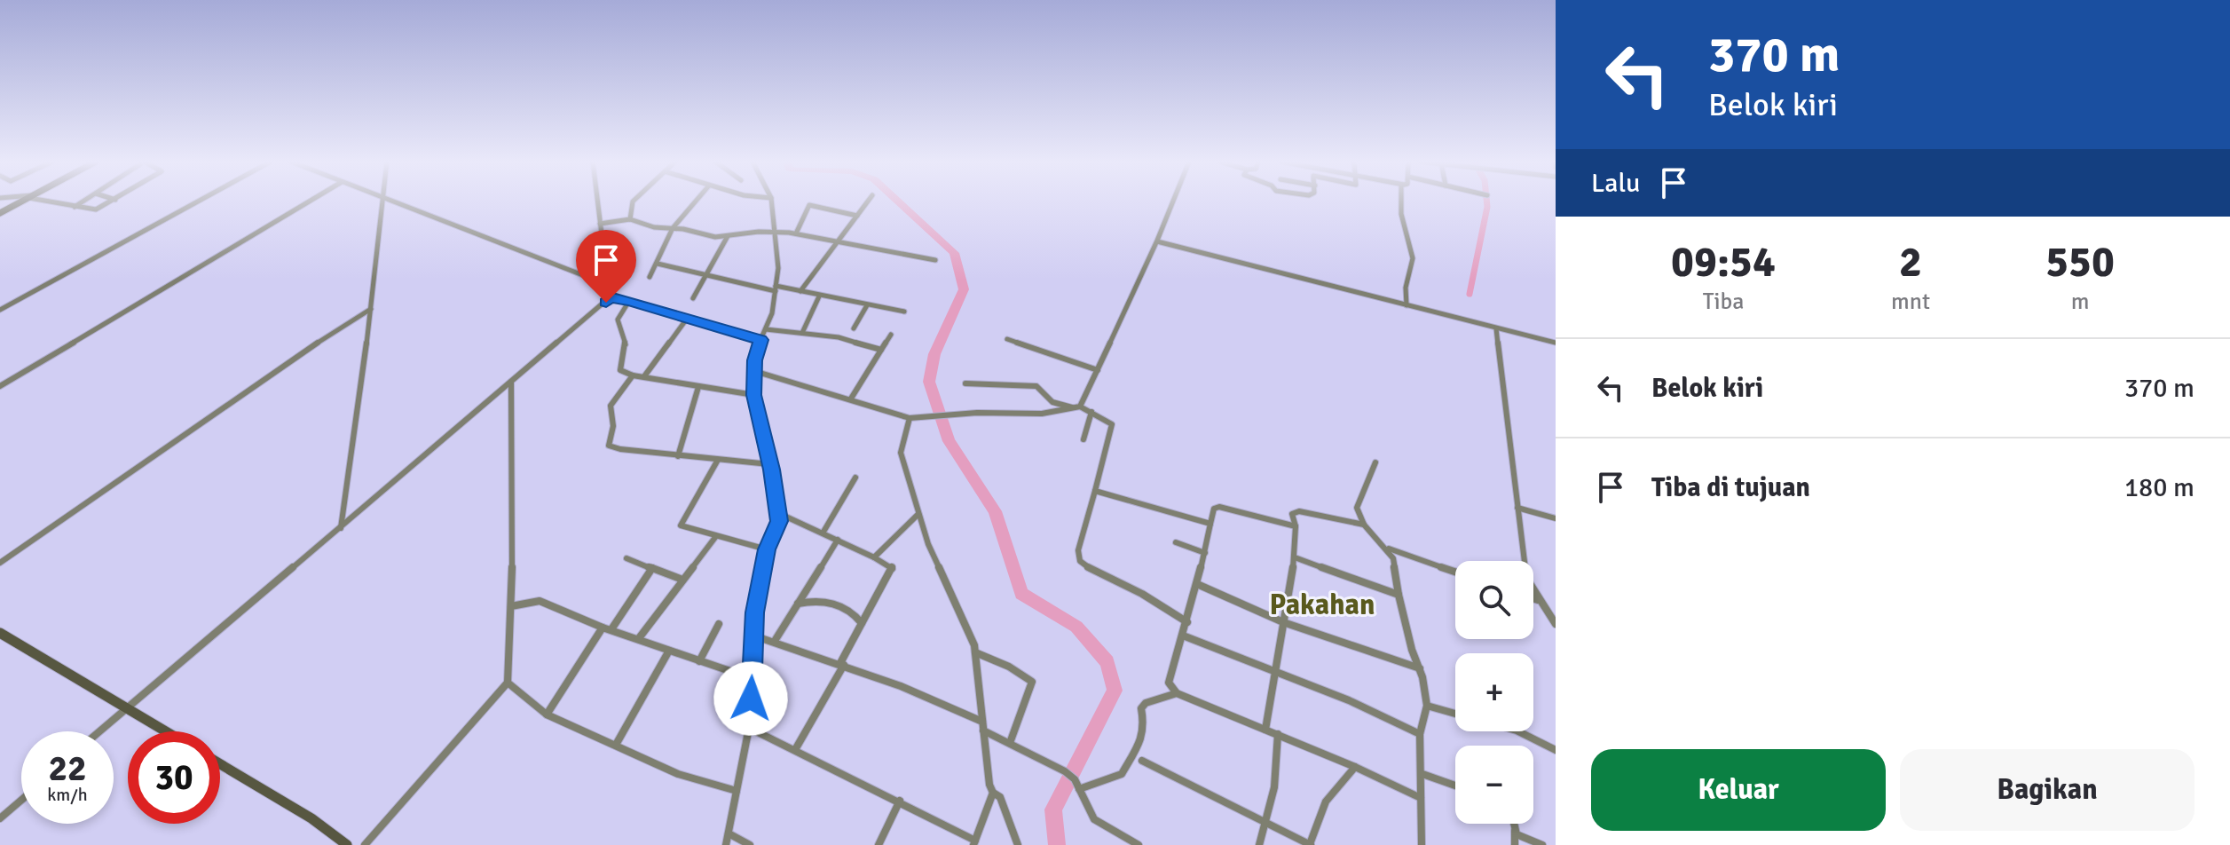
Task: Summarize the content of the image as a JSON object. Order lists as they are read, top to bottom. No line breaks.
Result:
{"districts":["Pakahan"],"page":{"turn":["370 m","Belok kiri"],"then":"Lalu","eta":["09:54","Tiba","2","mnt","550","m"],"list":[{"name":"Belok kiri","value":"370 m"},{"name":"Tiba di tujuan","value":"180 m"}],"map_buttons":["+","−"],"speed":"22 km/h","limit":"30","buttons":["Keluar","Bagikan"]}}
